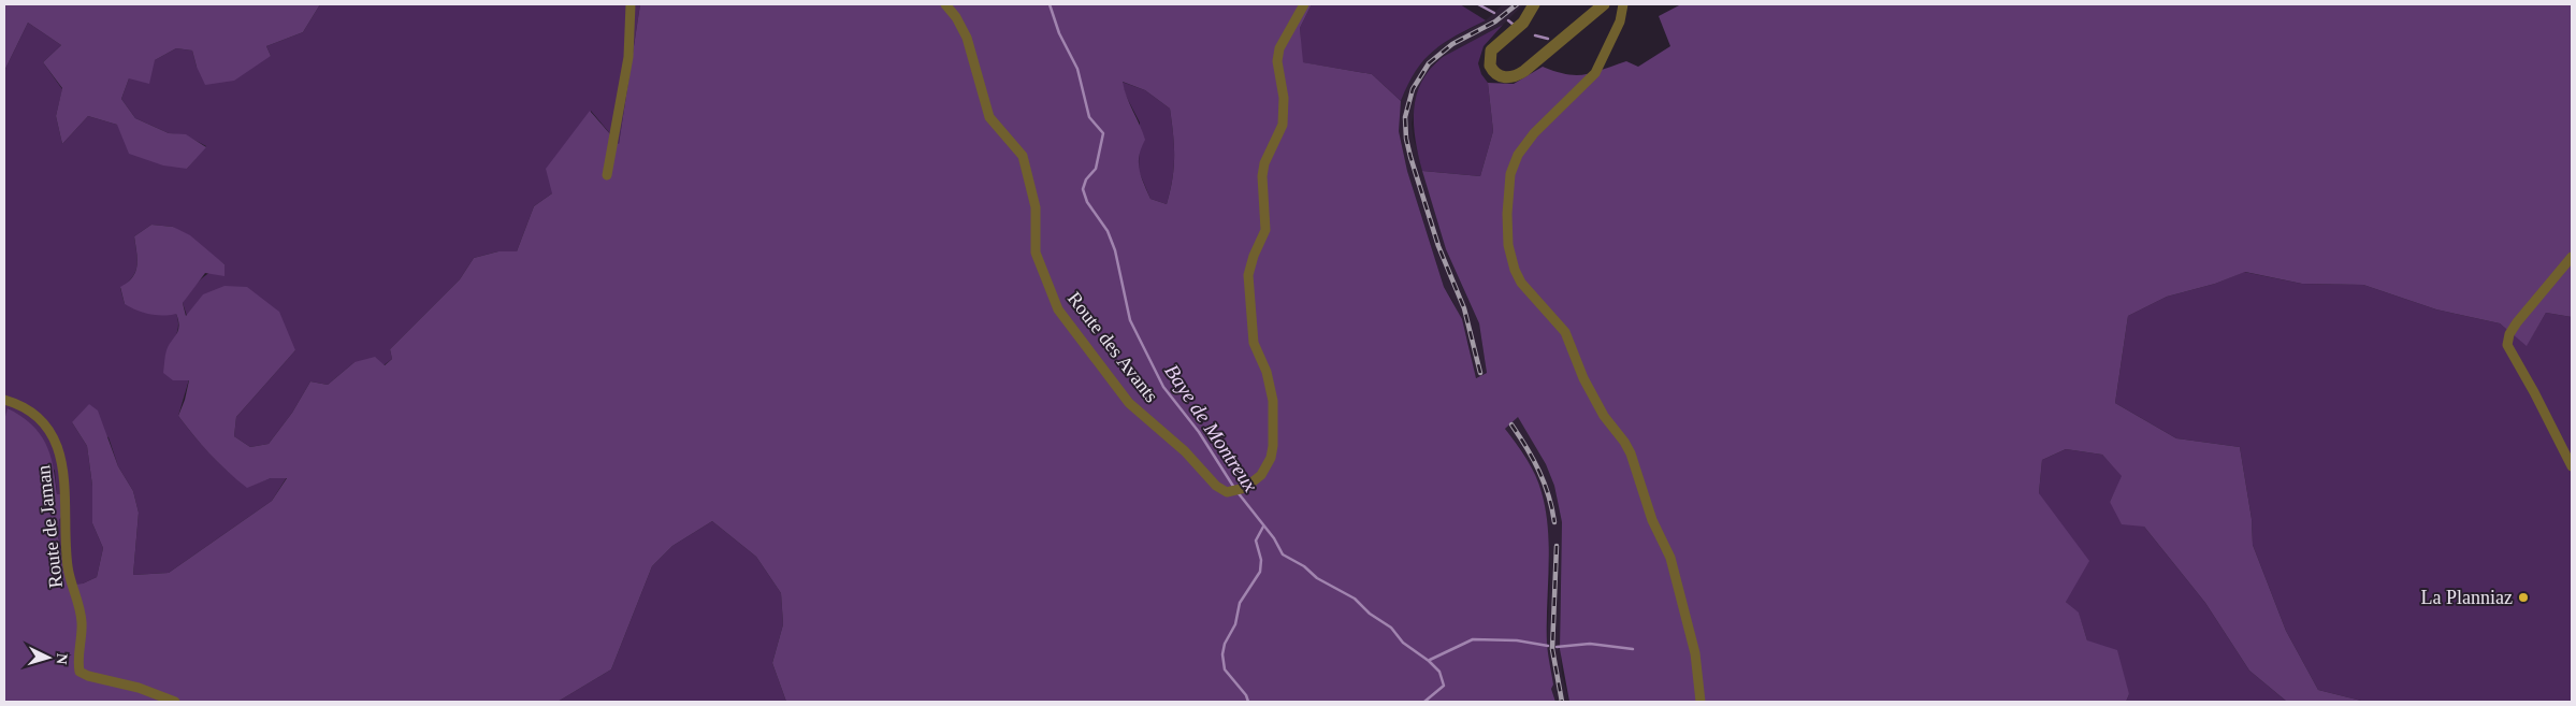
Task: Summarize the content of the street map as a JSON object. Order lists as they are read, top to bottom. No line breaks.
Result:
{"streets":{"street":["Route des Avants","Route de Jaman"]},"water":["Baye de Montreux"],"places":["La Planniaz"],"north":"right"}
